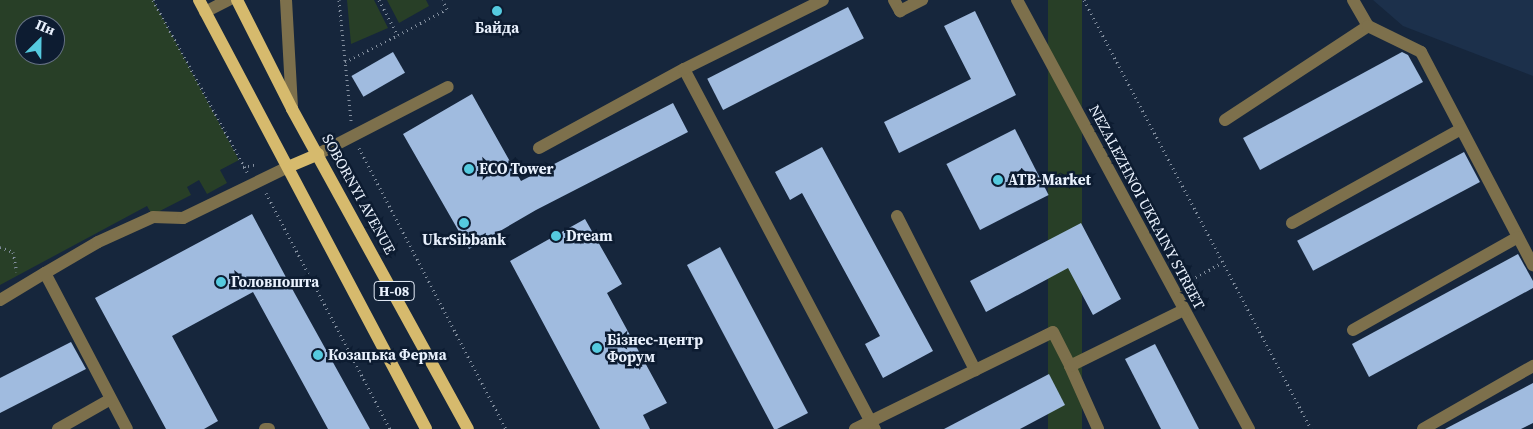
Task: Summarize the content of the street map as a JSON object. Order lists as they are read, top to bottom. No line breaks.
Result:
{"streets":{"main road":["SOBORNYI AVENUE","Н-08"],"street":["NEZALEZHNOI UKRAINY STREET"]},"places":["Байда","ECO Tower","ATB-Market","UkrSibbank","Dream","Головпошта","Бізнес-центр Форум","Козацька Ферма"],"north":"top right"}
